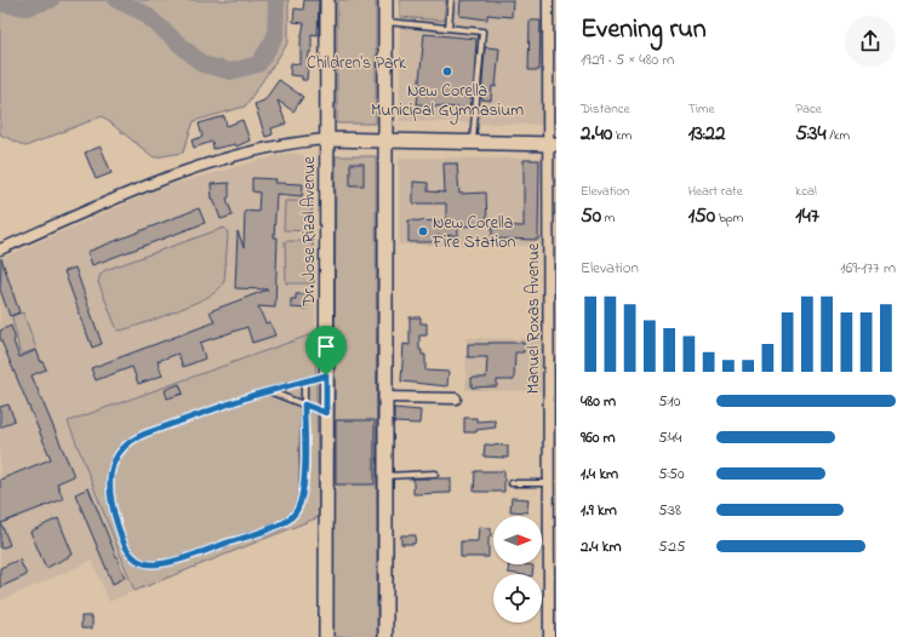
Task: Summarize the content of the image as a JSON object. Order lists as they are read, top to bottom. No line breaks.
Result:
{"streets":{"main road":["Dr. Jose Rizal Avenue"],"street":["Manuel Roxas Avenue"]},"parks":["Children's Park"],"places":["New Corella Municipal Gymnasium","New Corella Fire Station"],"north":"right","page":{"heading":["Evening run","19:29 · 5 × 480 m"],"stats":[["Distance","2.40 km"],["Time","13:22"],["Pace","5:34 /km"],["Elevation","50 m"],["Heart rate","150 bpm"],["kcal","147"]],"chart":["Elevation","169–177 m"],"list":[{"name":"480 m","note":"5:10"},{"name":"960 m","note":"5:44"},{"name":"1.4 km","note":"5:50"},{"name":"1.9 km","note":"5:38"},{"name":"2.4 km","note":"5:25"}]}}
